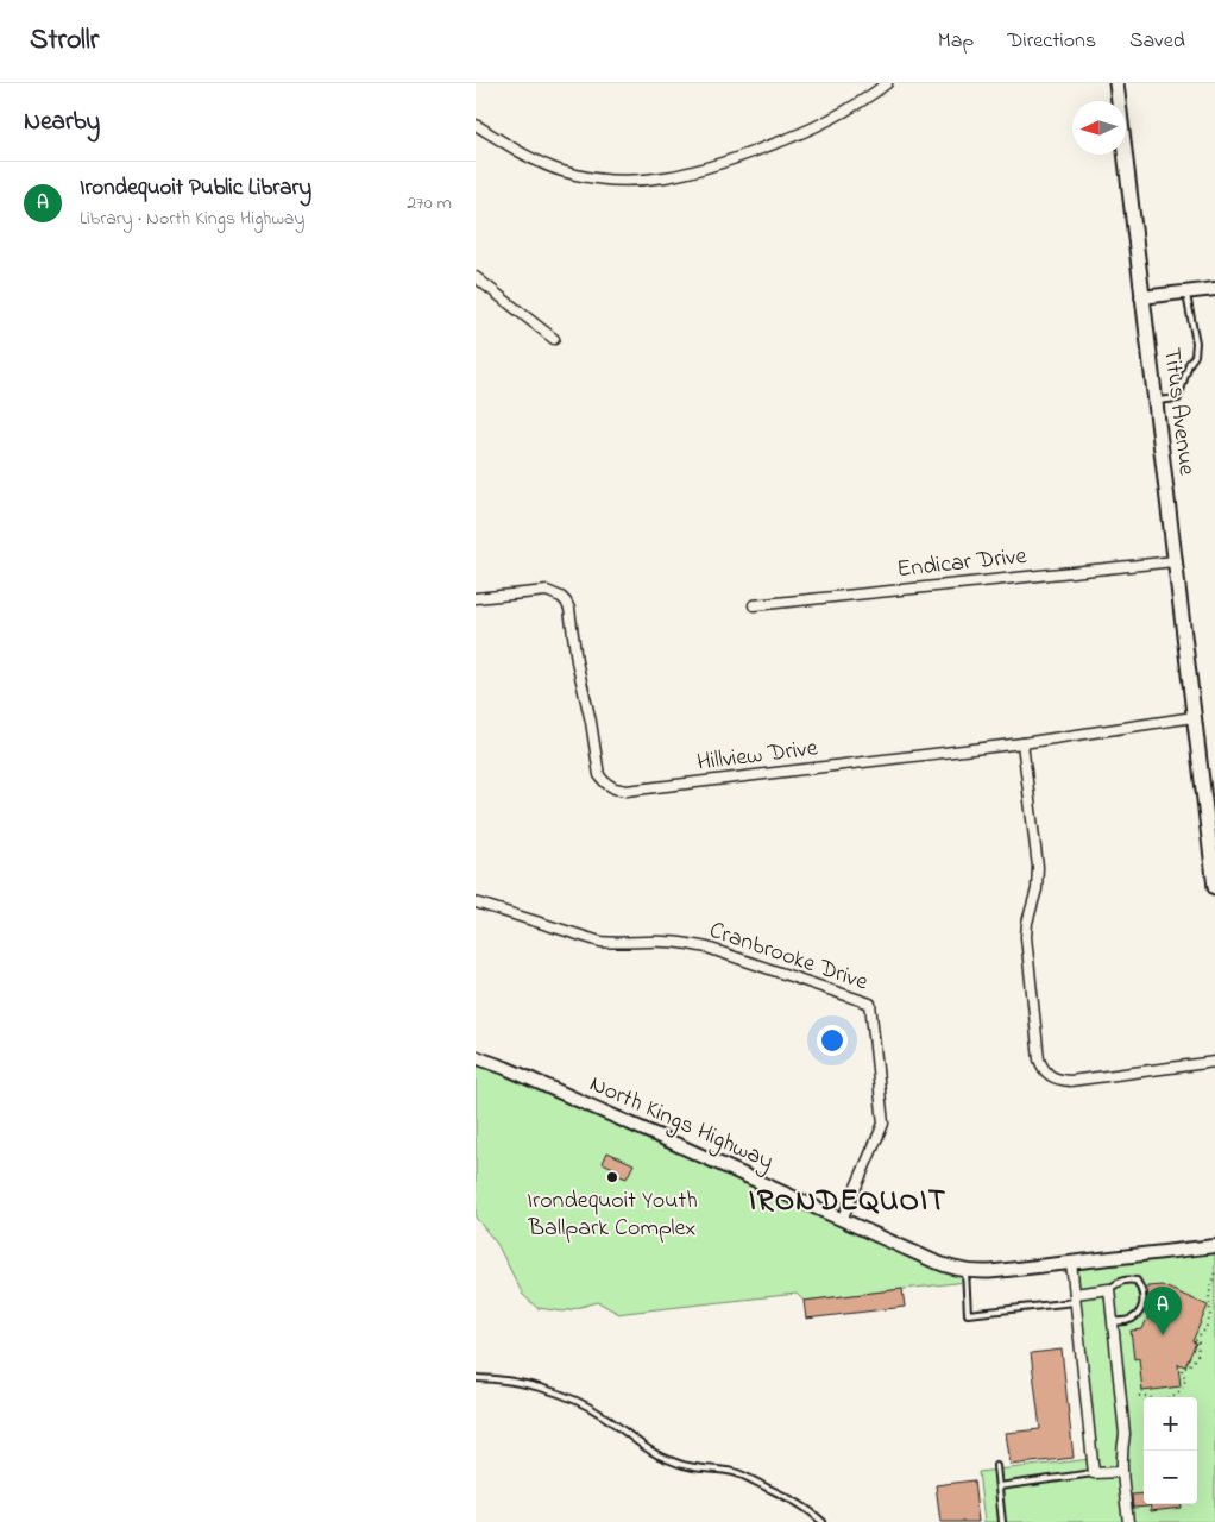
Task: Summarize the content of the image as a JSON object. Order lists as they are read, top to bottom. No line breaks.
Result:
{"streets":{"main road":["Titus Avenue"],"street":["Endicar Drive","Hillview Drive","Cranbrooke Drive","North Kings Highway"]},"crossings":[["Titus Avenue","Endicar Drive"],["Titus Avenue","Hillview Drive"],["Cranbrooke Drive","North Kings Highway"]],"districts":["IRONDEQUOIT"],"places":["Irondequoit Youth Ballpark Complex"],"north":"left","page":{"header":"Strollr","nav":["Map","Directions","Saved"],"heading":"Nearby","list":[{"mark":"A","name":"Irondequoit Public Library","note":"Library · North Kings Highway","value":"270 m"}],"pins":"A","map_buttons":["+","−"]}}
